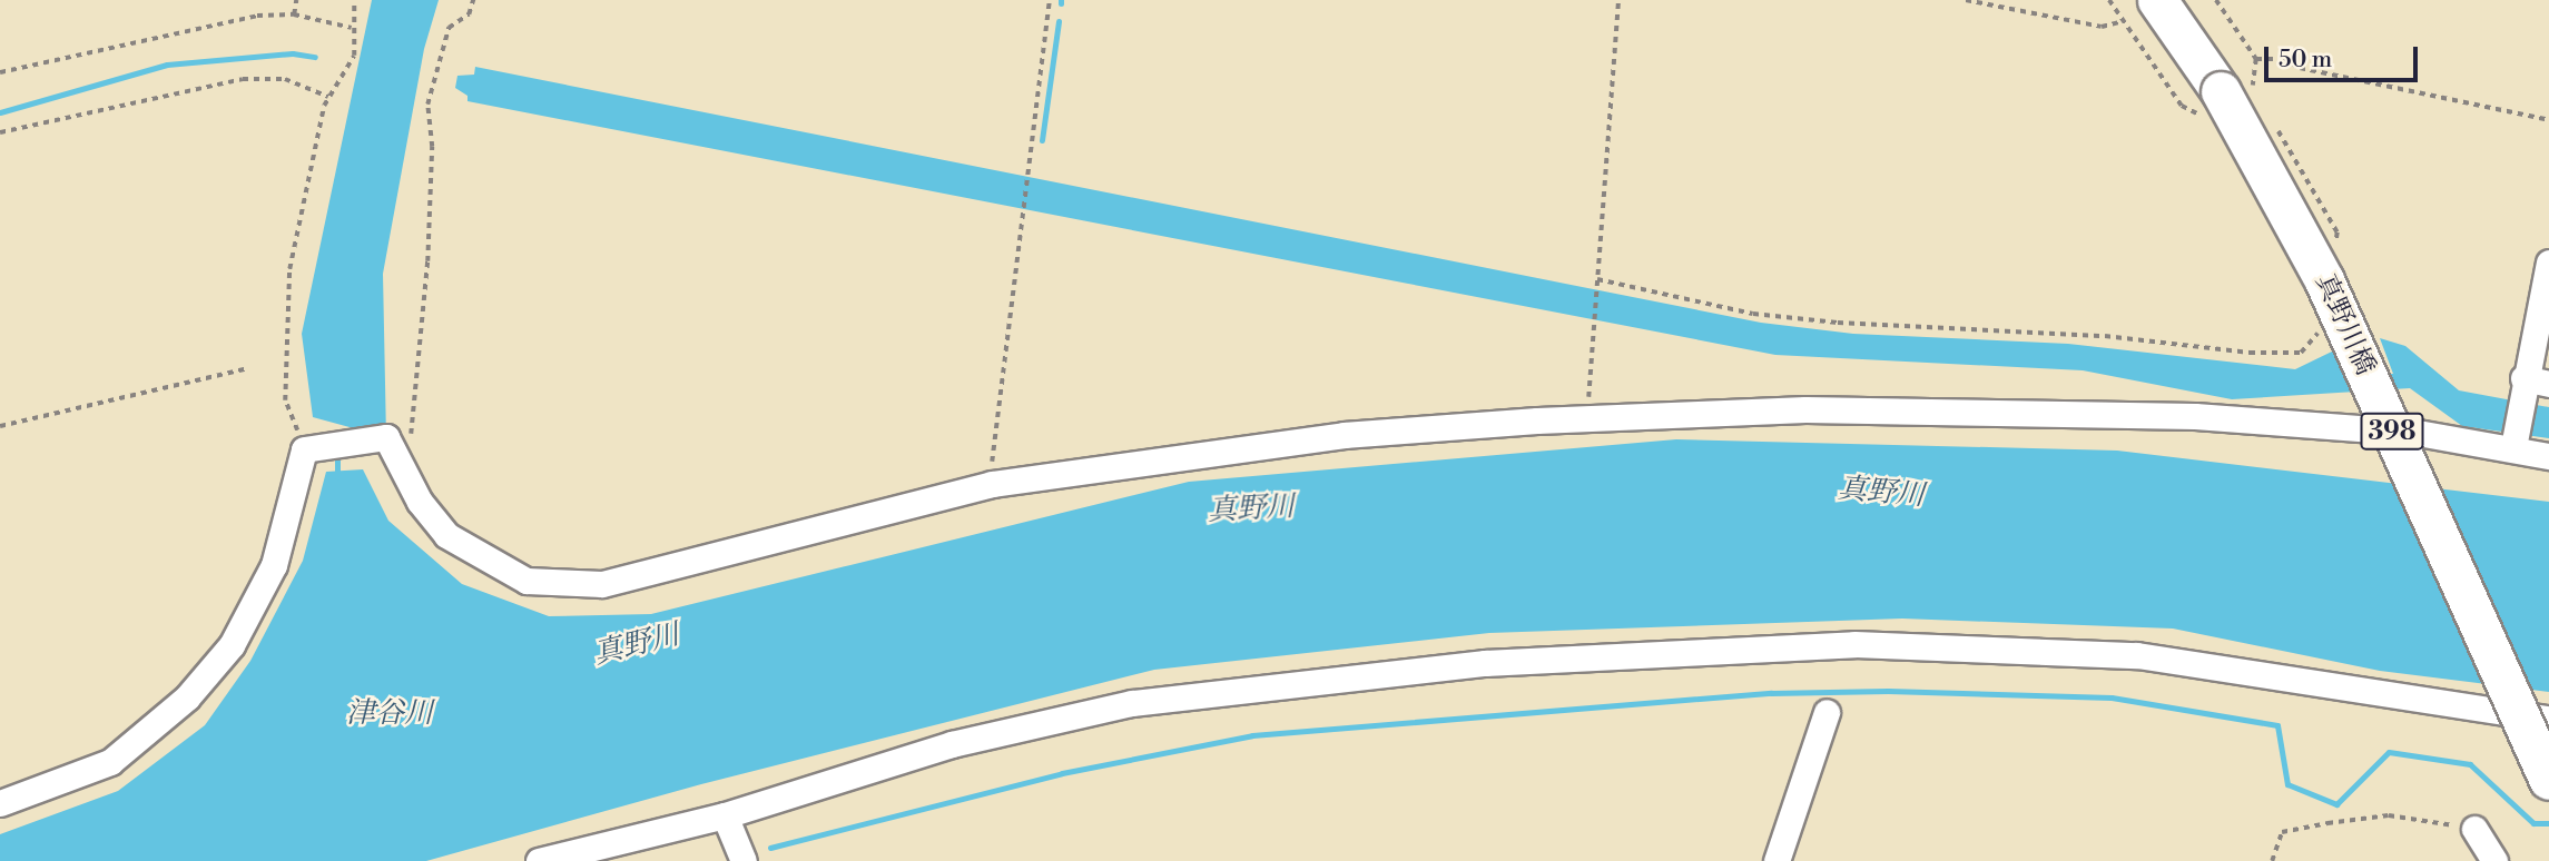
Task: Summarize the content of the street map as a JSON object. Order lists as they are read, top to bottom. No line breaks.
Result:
{"streets":{"highway":["真野川橋","398"]},"crossings":[["真野川橋","398"]],"water":["真野川","津谷川"],"scale_bar":"50 m"}
